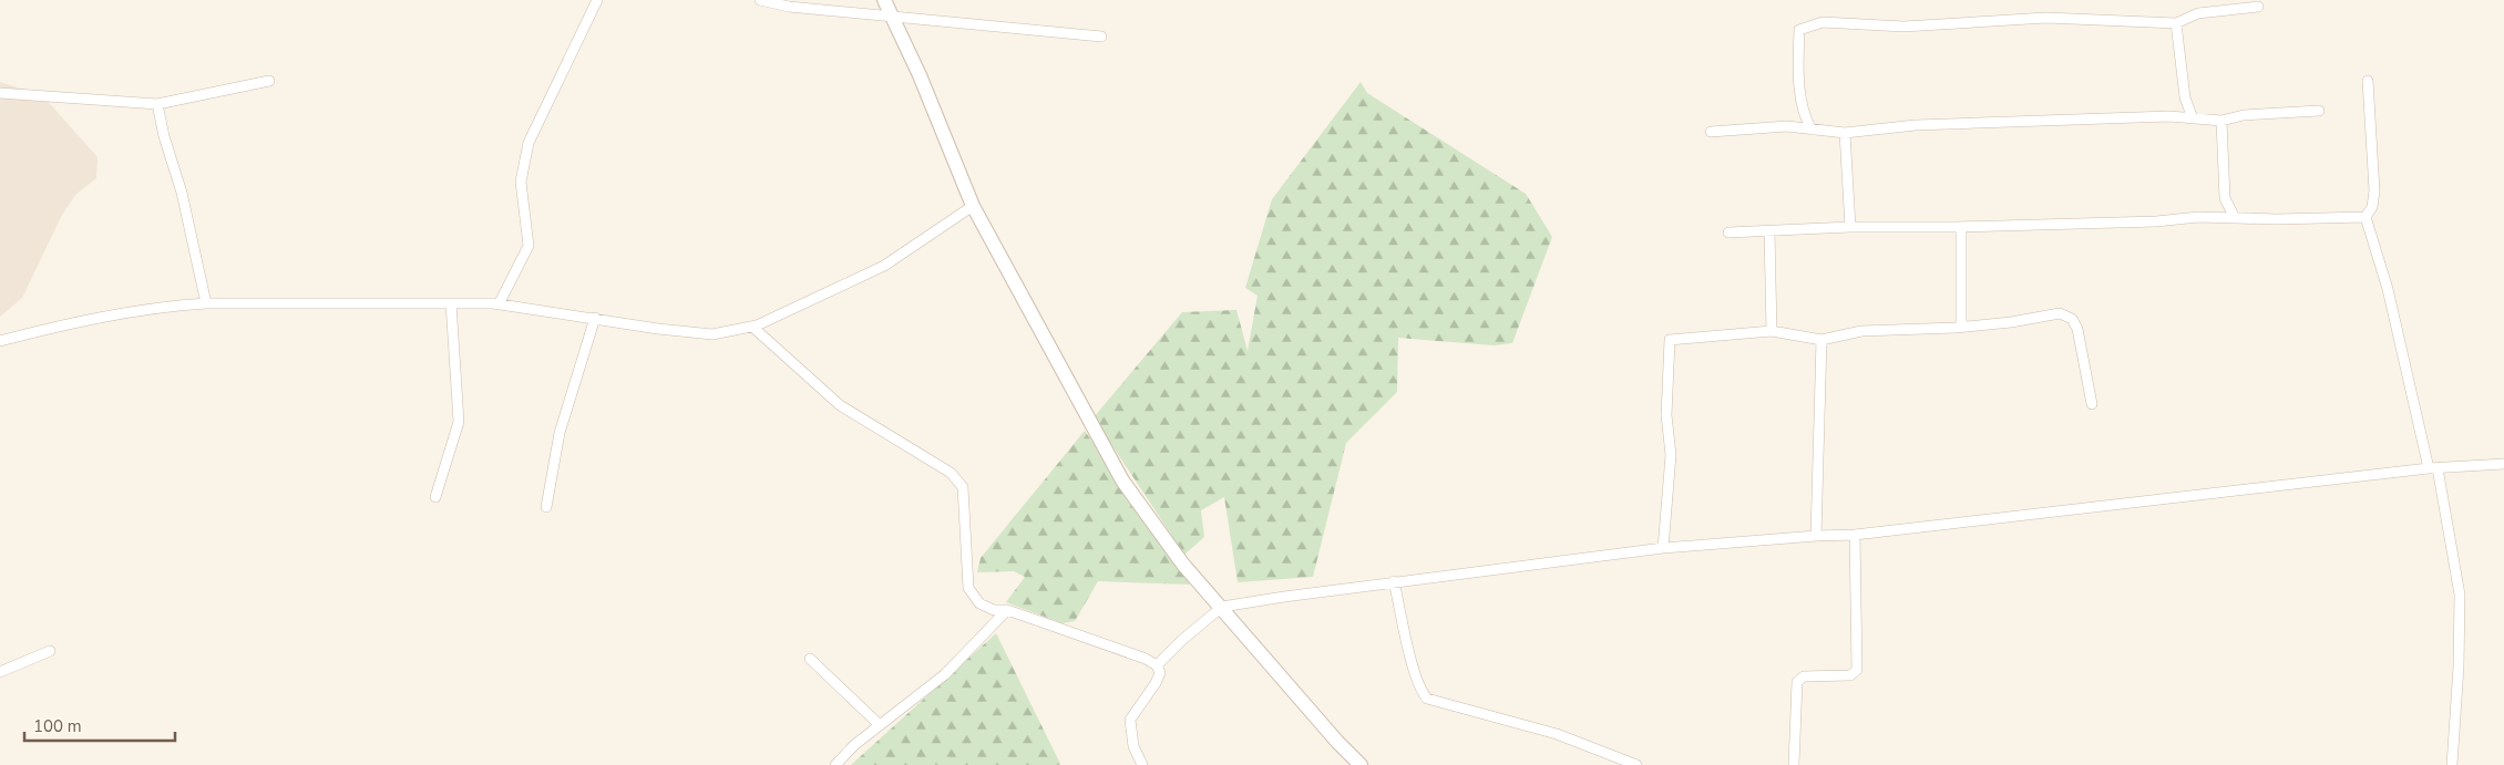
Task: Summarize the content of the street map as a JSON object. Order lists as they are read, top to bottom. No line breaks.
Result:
{"scale_bar":"100 m"}
